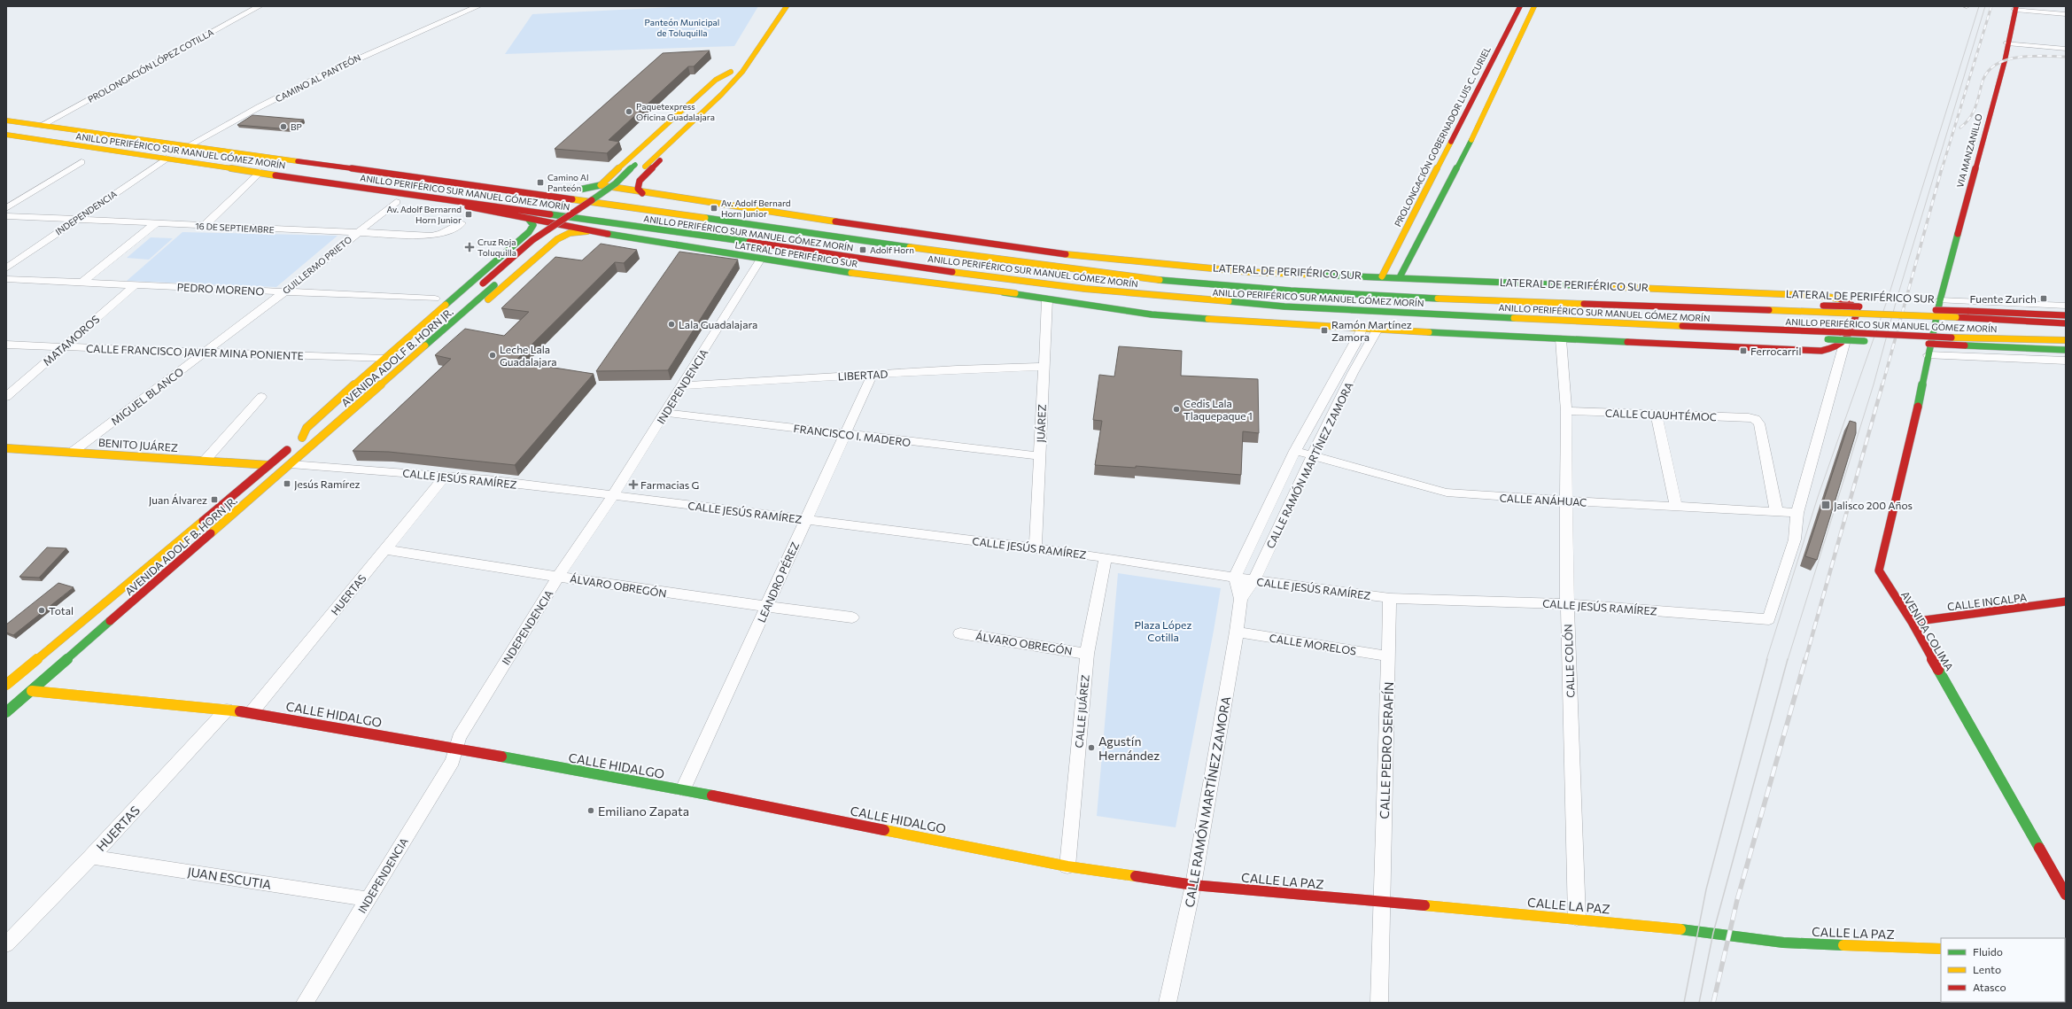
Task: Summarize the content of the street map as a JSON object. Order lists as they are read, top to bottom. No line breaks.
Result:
{"streets":{"main road":["PROLONGACIÓN GOBERNADOR LUIS C. CURIEL","ANILLO PERIFÉRICO SUR MANUEL GÓMEZ MORÍN","VIA MANZANILLO","LATERAL DE PERIFÉRICO SUR","AVENIDA ADOLF B. HORN JR.","BENITO JUÁREZ","CALLE INCALPA","AVENIDA COLIMA","CALLE HIDALGO","CALLE LA PAZ"],"street":["PROLONGACIÓN LÓPEZ COTILLA","CAMINO AL PANTEÓN","INDEPENDENCIA","16 DE SEPTIEMBRE","GUILLERMO PRIETO","PEDRO MORENO","MATAMOROS","CALLE FRANCISCO JAVIER MINA PONIENTE","LIBERTAD","MIGUEL BLANCO","CALLE CUAUHTÉMOC","JUÁREZ","FRANCISCO I. MADERO","CALLE RAMÓN MARTÍNEZ ZAMORA","CALLE JESÚS RAMÍREZ","CALLE ANÁHUAC","LEANDRO PÉREZ","ÁLVARO OBREGÓN","HUERTAS","CALLE MORELOS","CALLE COLÓN","CALLE JUÁREZ","CALLE PEDRO SERAFÍN","JUAN ESCUTIA"]},"crossings":[["PROLONGACIÓN LÓPEZ COTILLA","ANILLO PERIFÉRICO SUR MANUEL GÓMEZ MORÍN"],["CAMINO AL PANTEÓN","ANILLO PERIFÉRICO SUR MANUEL GÓMEZ MORÍN"],["ANILLO PERIFÉRICO SUR MANUEL GÓMEZ MORÍN","INDEPENDENCIA"],["ANILLO PERIFÉRICO SUR MANUEL GÓMEZ MORÍN","LATERAL DE PERIFÉRICO SUR"],["VIA MANZANILLO","AVENIDA COLIMA"],["INDEPENDENCIA","16 DE SEPTIEMBRE"],["INDEPENDENCIA","LATERAL DE PERIFÉRICO SUR"],["INDEPENDENCIA","LIBERTAD"],["INDEPENDENCIA","FRANCISCO I. MADERO"],["INDEPENDENCIA","CALLE JESÚS RAMÍREZ"],["INDEPENDENCIA","ÁLVARO OBREGÓN"],["INDEPENDENCIA","CALLE HIDALGO"],["INDEPENDENCIA","JUAN ESCUTIA"],["16 DE SEPTIEMBRE","GUILLERMO PRIETO"],["GUILLERMO PRIETO","PEDRO MORENO"],["GUILLERMO PRIETO","CALLE FRANCISCO JAVIER MINA PONIENTE"],["GUILLERMO PRIETO","MIGUEL BLANCO"],["PEDRO MORENO","MATAMOROS"],["MATAMOROS","CALLE FRANCISCO JAVIER MINA PONIENTE"],["CALLE FRANCISCO JAVIER MINA PONIENTE","MIGUEL BLANCO"],["AVENIDA ADOLF B. HORN JR.","BENITO JUÁREZ"],["AVENIDA ADOLF B. HORN JR.","CALLE JESÚS RAMÍREZ"],["AVENIDA ADOLF B. HORN JR.","CALLE HIDALGO"],["LIBERTAD","JUÁREZ"],["LIBERTAD","LEANDRO PÉREZ"],["MIGUEL BLANCO","BENITO JUÁREZ"],["CALLE CUAUHTÉMOC","CALLE ANÁHUAC"],["CALLE CUAUHTÉMOC","CALLE COLÓN"],["JUÁREZ","FRANCISCO I. MADERO"],["JUÁREZ","CALLE JESÚS RAMÍREZ"],["FRANCISCO I. MADERO","LEANDRO PÉREZ"],["CALLE RAMÓN MARTÍNEZ ZAMORA","CALLE JESÚS RAMÍREZ"],["CALLE RAMÓN MARTÍNEZ ZAMORA","CALLE ANÁHUAC"],["CALLE RAMÓN MARTÍNEZ ZAMORA","CALLE MORELOS"],["CALLE RAMÓN MARTÍNEZ ZAMORA","CALLE HIDALGO"],["CALLE RAMÓN MARTÍNEZ ZAMORA","CALLE LA PAZ"],["CALLE JESÚS RAMÍREZ","CALLE ANÁHUAC"],["CALLE JESÚS RAMÍREZ","LEANDRO PÉREZ"],["CALLE JESÚS RAMÍREZ","HUERTAS"],["CALLE JESÚS RAMÍREZ","CALLE COLÓN"],["CALLE JESÚS RAMÍREZ","CALLE JUÁREZ"],["CALLE JESÚS RAMÍREZ","CALLE PEDRO SERAFÍN"],["CALLE ANÁHUAC","CALLE COLÓN"],["LEANDRO PÉREZ","ÁLVARO OBREGÓN"],["LEANDRO PÉREZ","CALLE HIDALGO"],["ÁLVARO OBREGÓN","HUERTAS"],["ÁLVARO OBREGÓN","CALLE JUÁREZ"],["HUERTAS","CALLE HIDALGO"],["HUERTAS","JUAN ESCUTIA"],["CALLE INCALPA","AVENIDA COLIMA"],["CALLE MORELOS","CALLE PEDRO SERAFÍN"],["CALLE COLÓN","CALLE LA PAZ"],["CALLE JUÁREZ","CALLE HIDALGO"],["CALLE HIDALGO","CALLE LA PAZ"],["CALLE PEDRO SERAFÍN","CALLE LA PAZ"]],"parks":["Panteón Municipal de Toluquilla","Plaza López Cotilla"],"places":{"other":["Paquetexpress Oficina Guadalajara","BP","Lala Guadalajara","Leche Lala Guadalajara","Cedis Lala Tlaquepaque 1","Total","Agustín Hernández","Emiliano Zapata"],"transit":["Camino Al Panteón","Av. Adolf Bernard Horn Junior","Av. Adolf Bernarnd Horn Junior","Adolf Horn","Fuente Zurich","Ramón Martínez Zamora","Ferrocarril","Jesús Ramírez","Juan Álvarez","Jalisco 200 Años"],"health":["Cruz Roja Toluquilla","Farmacias G"]},"legend":["Fluido","Lento","Atasco"]}
